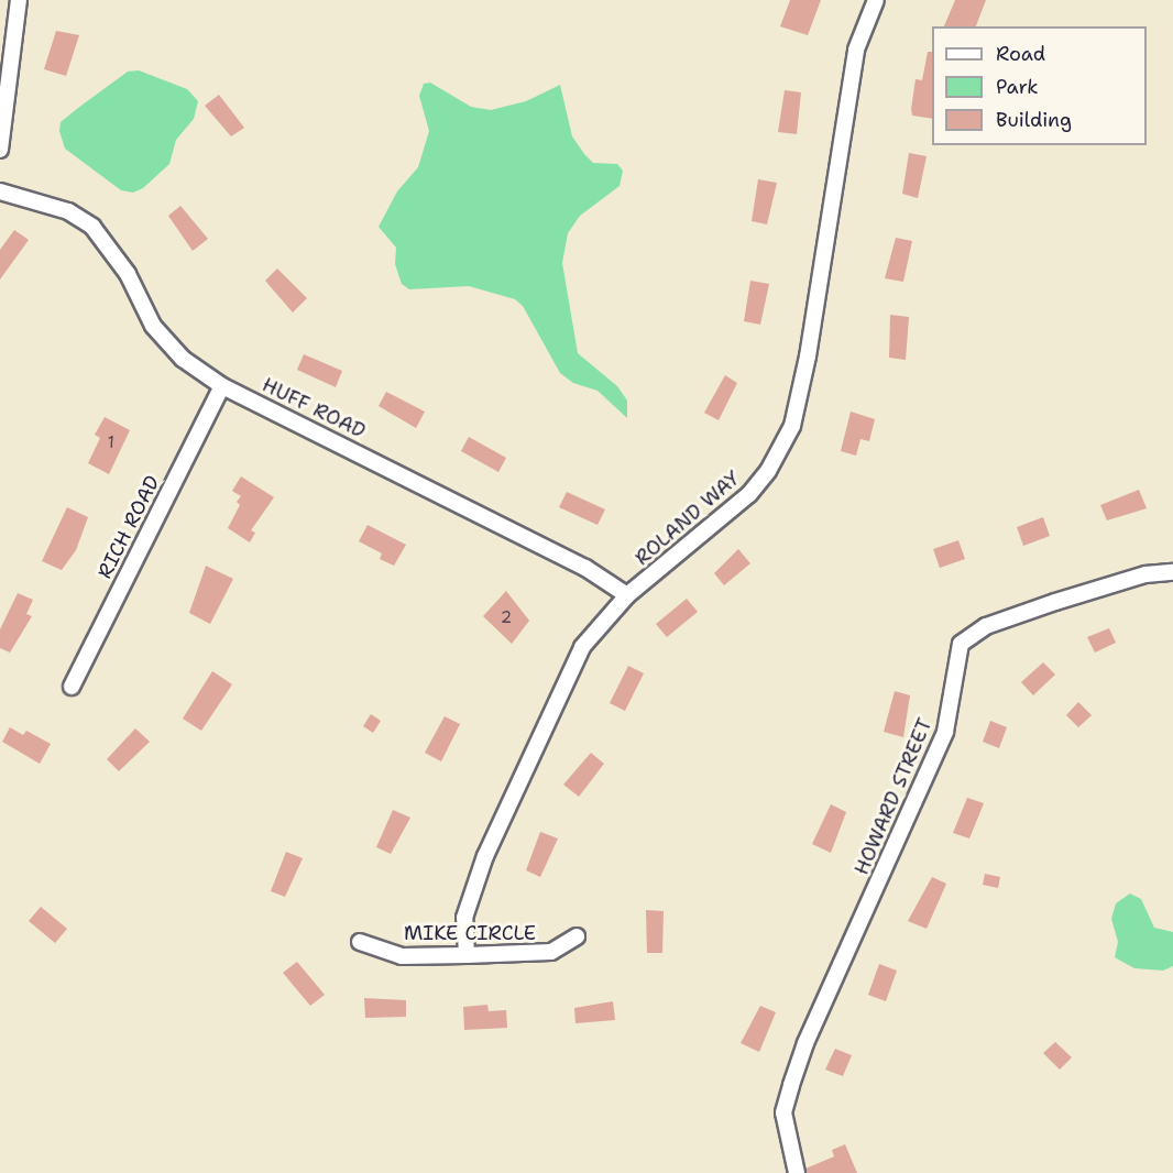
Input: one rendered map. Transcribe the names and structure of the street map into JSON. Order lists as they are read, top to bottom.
{
  "streets": {
    "street": [
      "HUFF ROAD",
      "ROLAND WAY",
      "RICH ROAD",
      "HOWARD STREET",
      "MIKE CIRCLE"
    ]
  },
  "crossings": [
    ["HUFF ROAD", "ROLAND WAY"],
    ["HUFF ROAD", "RICH ROAD"],
    ["ROLAND WAY", "MIKE CIRCLE"]
  ],
  "house_numbers": ["1", "2"],
  "legend": ["Road", "Park", "Building"]
}
